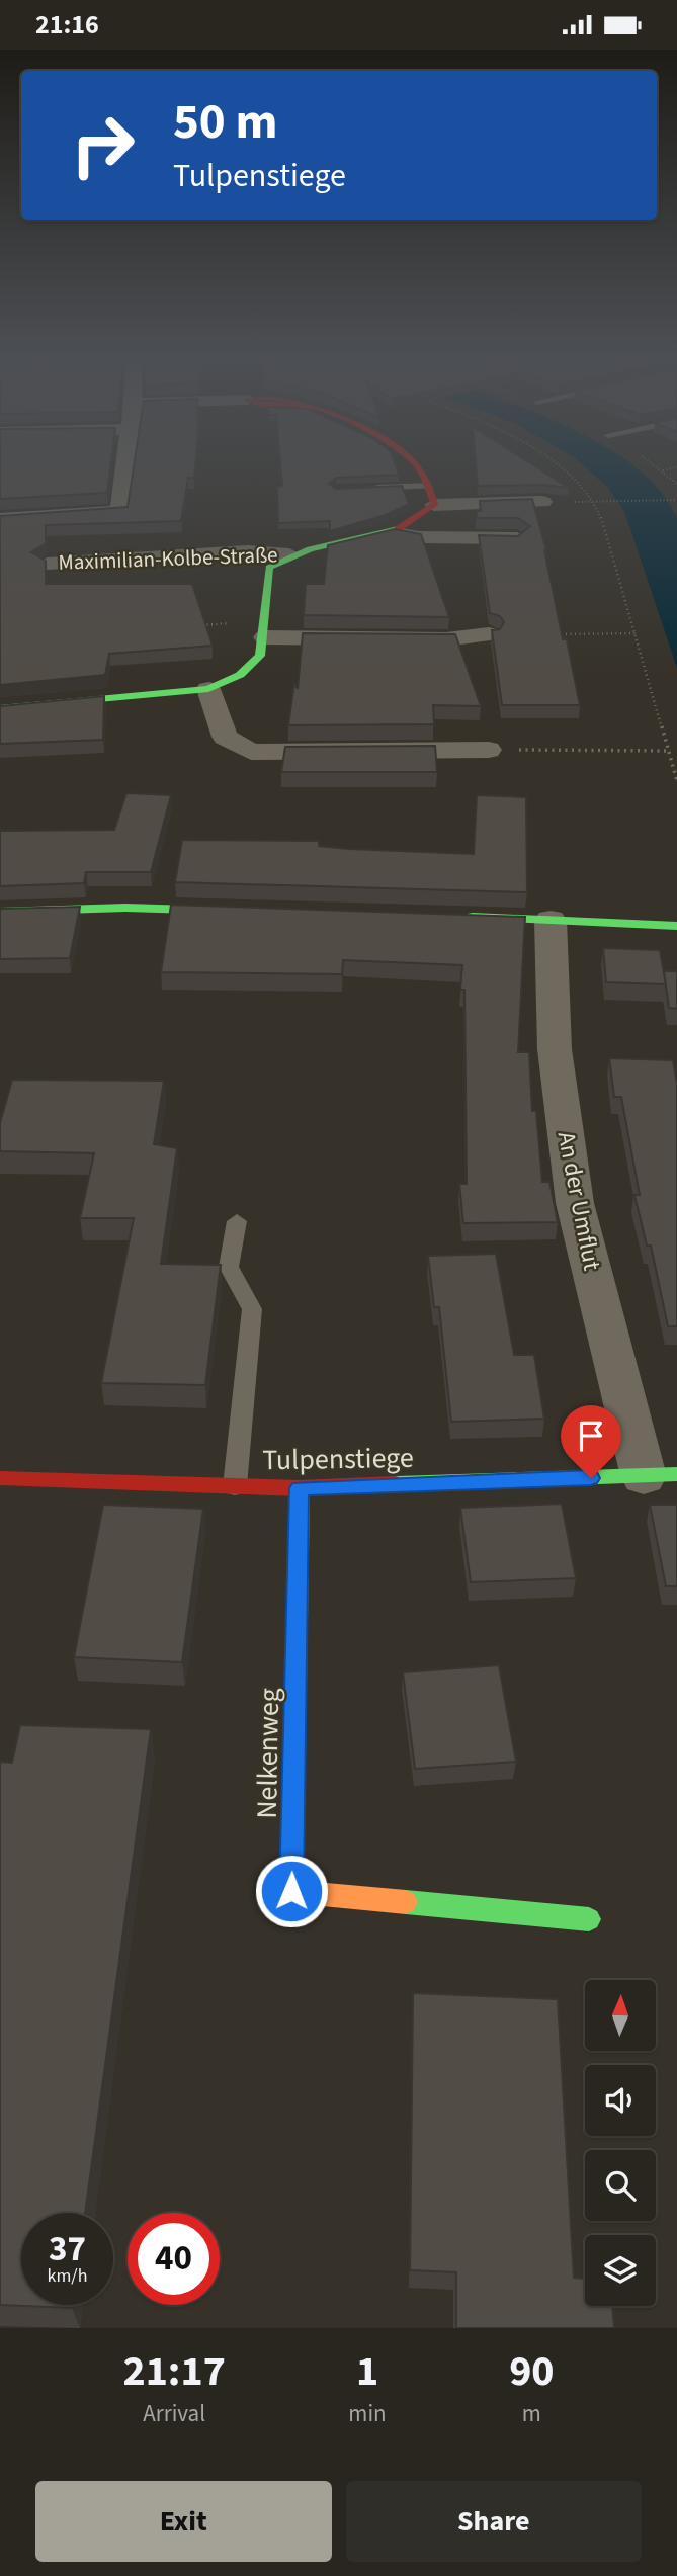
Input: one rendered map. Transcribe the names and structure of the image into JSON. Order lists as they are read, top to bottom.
{
  "streets": {
    "street": [
      "Maximilian-Kolbe-Straße",
      "An der Umflut",
      "Tulpenstiege",
      "Nelkenweg"
    ]
  },
  "crossings": [
    ["An der Umflut", "Tulpenstiege"],
    ["Tulpenstiege", "Nelkenweg"]
  ],
  "north": "top",
  "page": {
    "status": "21:16",
    "turn": ["50 m", "Tulpenstiege"],
    "speed": "37 km/h",
    "limit": "40",
    "eta": [
      "21:17",
      "Arrival",
      "1",
      "min",
      "90",
      "m"
    ],
    "buttons": ["Exit", "Share"]
  }
}
